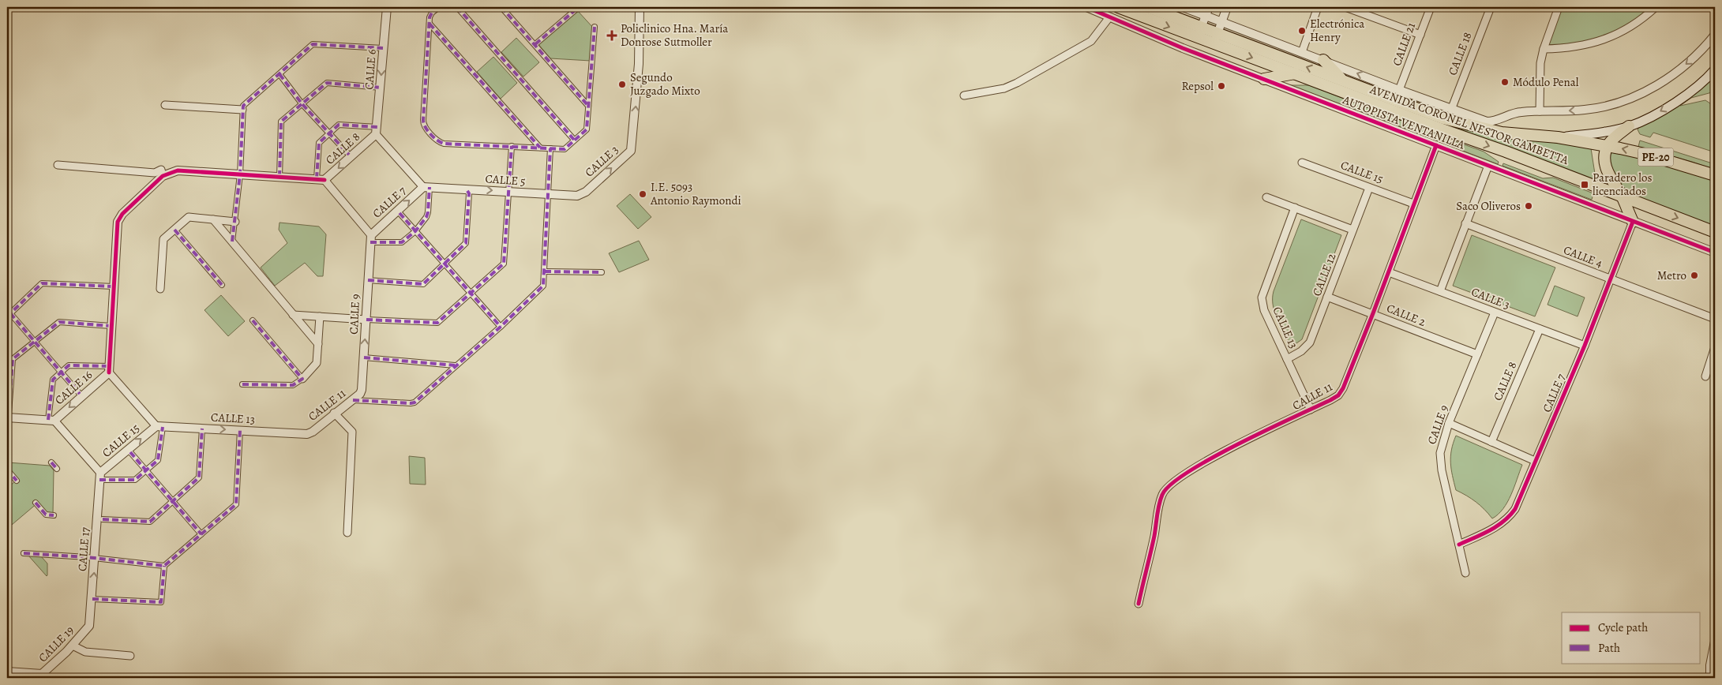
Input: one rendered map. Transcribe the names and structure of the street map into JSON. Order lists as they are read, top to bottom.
{
  "streets": {
    "highway": ["AVENIDA CORONEL NESTOR GAMBETTA", "PE-20"],
    "street": [
      "CALLE 21",
      "CALLE 18",
      "CALLE 6",
      "AUTOPISTA VENTANILLA",
      "CALLE 8",
      "CALLE 3",
      "CALLE 15",
      "CALLE 5",
      "CALLE 7",
      "CALLE 4",
      "CALLE 12",
      "CALLE 9",
      "CALLE 2",
      "CALLE 13",
      "CALLE 16",
      "CALLE 11",
      "CALLE 17",
      "CALLE 19"
    ]
  },
  "crossings": [
    ["CALLE 6", "CALLE 8"],
    ["AUTOPISTA VENTANILLA", "CALLE 7"],
    ["AUTOPISTA VENTANILLA", "CALLE 11"],
    ["AVENIDA CORONEL NESTOR GAMBETTA", "PE-20"],
    ["CALLE 8", "CALLE 3"],
    ["CALLE 3", "CALLE 5"],
    ["CALLE 3", "CALLE 7"],
    ["CALLE 3", "CALLE 9"],
    ["CALLE 3", "CALLE 11"],
    ["CALLE 15", "CALLE 12"],
    ["CALLE 15", "CALLE 13"],
    ["CALLE 15", "CALLE 11"],
    ["CALLE 15", "CALLE 17"],
    ["CALLE 5", "CALLE 7"],
    ["CALLE 7", "CALLE 4"],
    ["CALLE 7", "CALLE 9"],
    ["CALLE 12", "CALLE 2"],
    ["CALLE 12", "CALLE 13"],
    ["CALLE 9", "CALLE 2"],
    ["CALLE 9", "CALLE 11"],
    ["CALLE 2", "CALLE 11"],
    ["CALLE 13", "CALLE 11"],
    ["CALLE 17", "CALLE 19"]
  ],
  "one_way": ["CALLE 8", "CALLE 15", "CALLE 16"],
  "places": {
    "other": [
      "Electrónica Henry",
      "Módulo Penal",
      "Segundo Juzgado Mixto",
      "Repsol",
      "I.E. 5093 Antonio Raymondi",
      "Saco Oliveros",
      "Metro"
    ],
    "health": ["Policlinico Hna. María Donrose Sutmoller"],
    "transit": ["Paradero los licenciados"]
  },
  "legend": ["Cycle path", "Path"]
}
